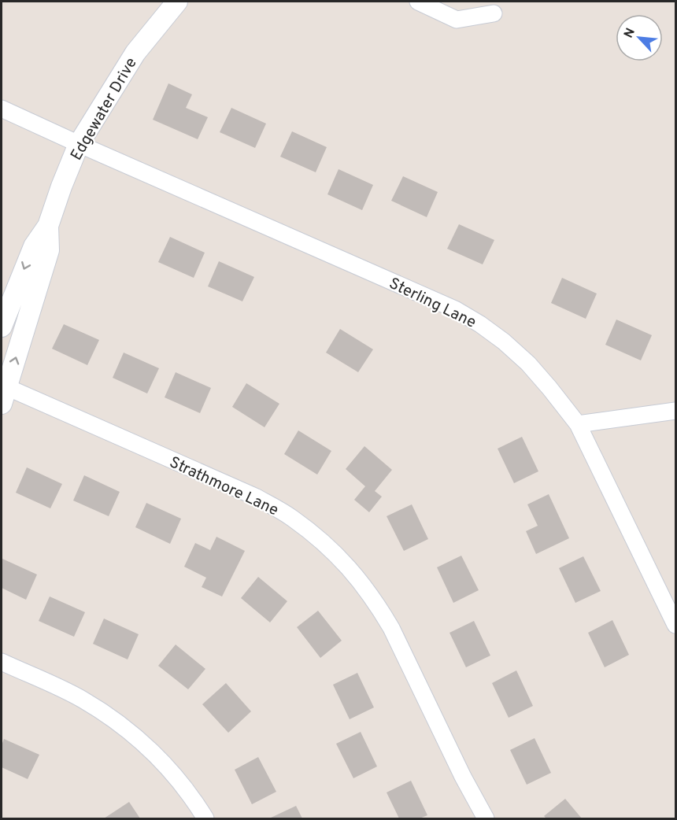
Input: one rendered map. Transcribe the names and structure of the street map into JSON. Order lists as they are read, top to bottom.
{
  "streets": {
    "street": ["Edgewater Drive", "Sterling Lane", "Strathmore Lane"]
  },
  "crossings": [
    ["Edgewater Drive", "Sterling Lane"],
    ["Edgewater Drive", "Strathmore Lane"]
  ],
  "north": "top left"
}
